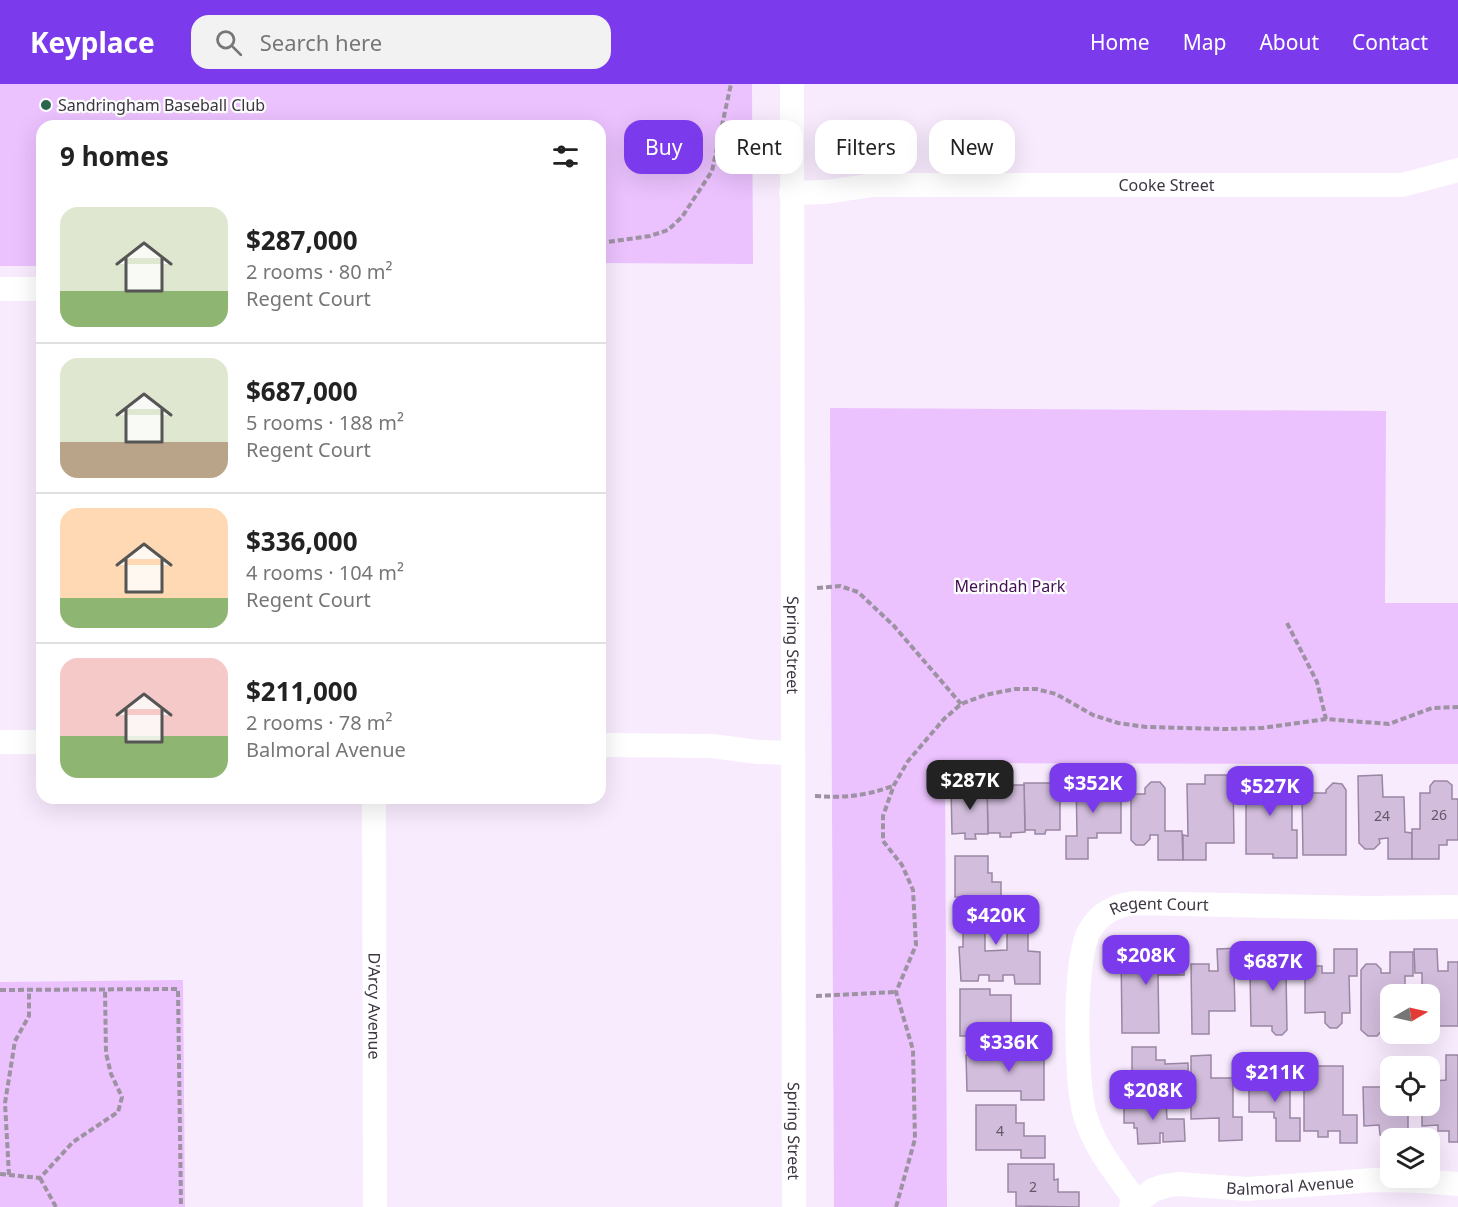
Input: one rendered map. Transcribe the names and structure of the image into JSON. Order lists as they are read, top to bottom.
{
  "streets": {
    "street": [
      "Cooke Street",
      "Spring Street",
      "Regent Court",
      "D'Arcy Avenue",
      "Balmoral Avenue"
    ]
  },
  "crossings": [
    ["Cooke Street", "Spring Street"],
    ["Regent Court", "Balmoral Avenue"]
  ],
  "parks": ["Merindah Park"],
  "places": ["Sandringham Baseball Club"],
  "house_numbers": [
    "26",
    "24",
    "4",
    "2"
  ],
  "north": "right",
  "page": {
    "header": "Keyplace",
    "search": "Search here",
    "nav": [
      "Home",
      "Map",
      "About",
      "Contact"
    ],
    "chip": [
      "Buy",
      "Rent",
      "Filters",
      "New"
    ],
    "heading": "9 homes",
    "list": [
      {
        "name": "$287,000",
        "note": "2 rooms · 80 m² · Regent Court"
      },
      {
        "name": "$687,000",
        "note": "5 rooms · 188 m² · Regent Court"
      },
      {
        "name": "$336,000",
        "note": "4 rooms · 104 m² · Regent Court"
      },
      {
        "name": "$211,000",
        "note": "2 rooms · 78 m² · Balmoral Avenue"
      }
    ],
    "price": [
      "$287K",
      "$352K",
      "$527K",
      "$420K",
      "$208K",
      "$687K",
      "$336K",
      "$211K",
      "$208K"
    ]
  }
}
